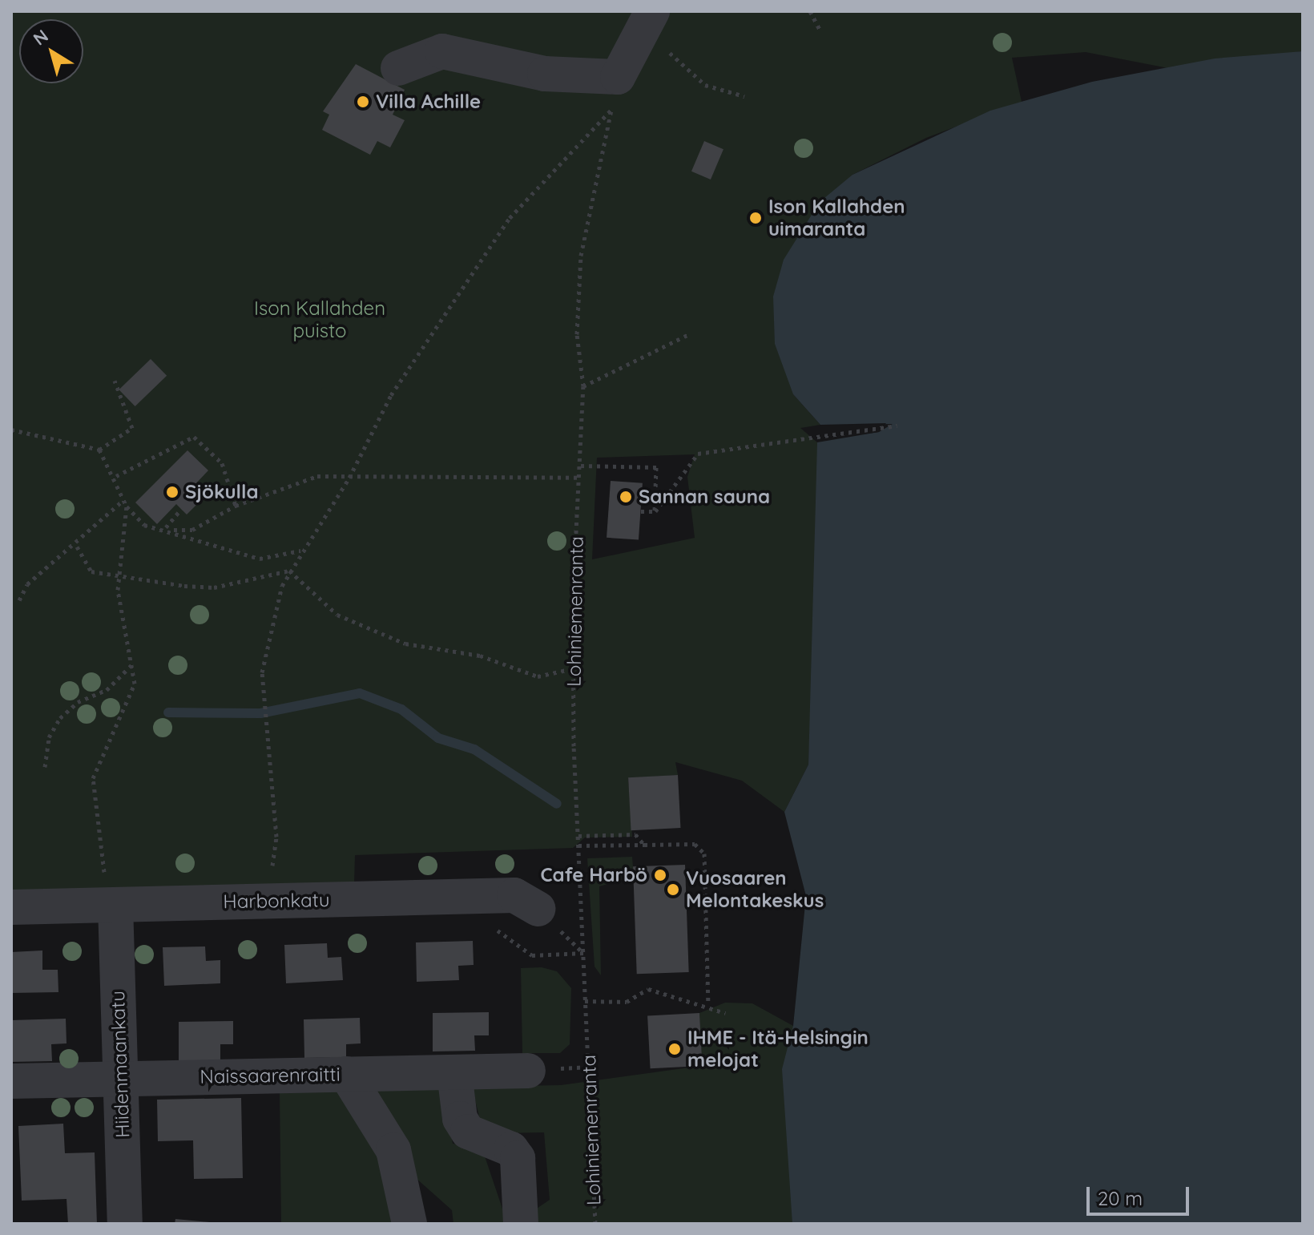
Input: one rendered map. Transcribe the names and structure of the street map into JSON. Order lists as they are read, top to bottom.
{
  "streets": {
    "street": ["Harbonkatu", "Hiidenmaankatu", "Naissaarenraitti"],
    "path": ["Lohiniemenranta"]
  },
  "crossings": [
    ["Harbonkatu", "Hiidenmaankatu"],
    ["Hiidenmaankatu", "Naissaarenraitti"]
  ],
  "parks": ["Ison Kallahden puisto"],
  "places": [
    "Villa Achille",
    "Ison Kallahden uimaranta",
    "Sjökulla",
    "Sannan sauna",
    "Cafe Harbö",
    "Vuosaaren Melontakeskus",
    "IHME - Itä-Helsingin melojat"
  ],
  "scale_bar": "20 m",
  "north": "top left"
}
